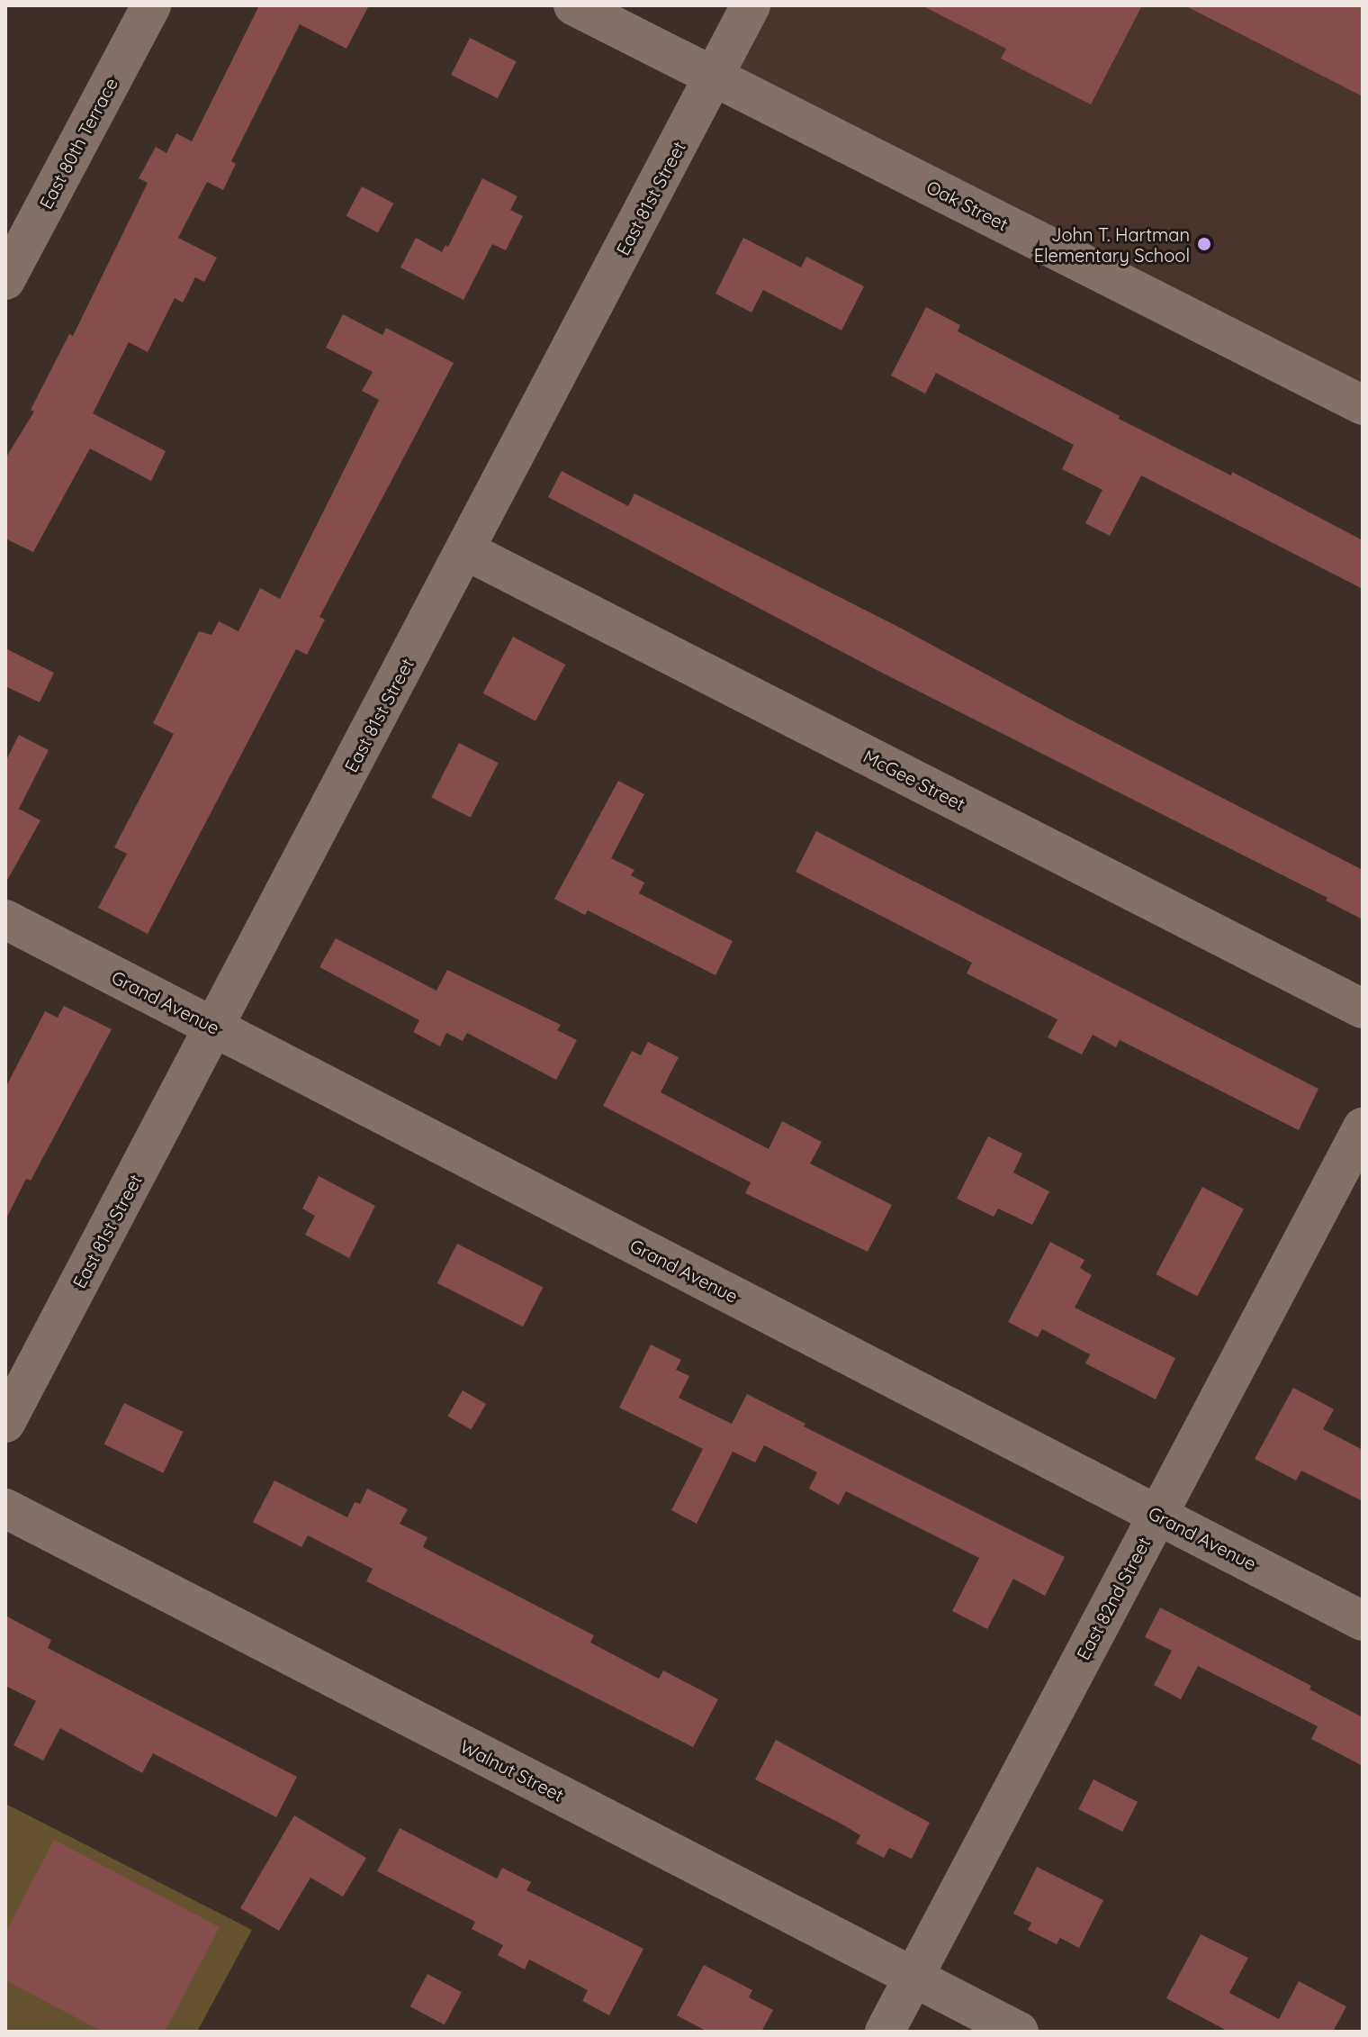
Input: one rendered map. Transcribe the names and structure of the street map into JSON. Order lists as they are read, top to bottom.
{
  "streets": {
    "street": [
      "East 80th Terrace",
      "East 81st Street",
      "Oak Street",
      "McGee Street",
      "Grand Avenue",
      "East 82nd Street",
      "Walnut Street"
    ]
  },
  "crossings": [
    ["East 81st Street", "Oak Street"],
    ["East 81st Street", "McGee Street"],
    ["East 81st Street", "Grand Avenue"],
    ["Grand Avenue", "East 82nd Street"],
    ["East 82nd Street", "Walnut Street"]
  ],
  "places": ["John T. Hartman Elementary School"]
}
